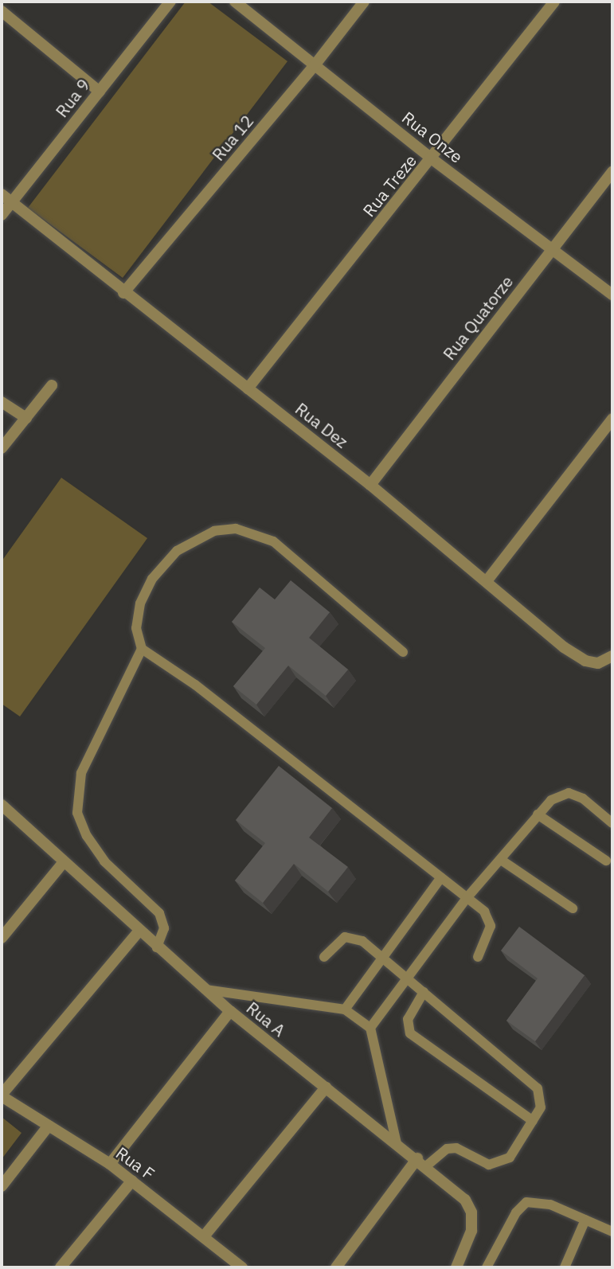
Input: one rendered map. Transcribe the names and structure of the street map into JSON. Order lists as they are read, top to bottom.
{
  "streets": {
    "street": [
      "Rua 9",
      "Rua Onze",
      "Rua 12",
      "Rua Treze",
      "Rua Quatorze",
      "Rua Dez",
      "Rua A",
      "Rua F"
    ]
  },
  "crossings": [
    ["Rua 9", "Rua Dez"],
    ["Rua Onze", "Rua 12"],
    ["Rua Onze", "Rua Treze"],
    ["Rua Onze", "Rua Quatorze"],
    ["Rua 12", "Rua Dez"],
    ["Rua Treze", "Rua Dez"],
    ["Rua Quatorze", "Rua Dez"]
  ]
}
